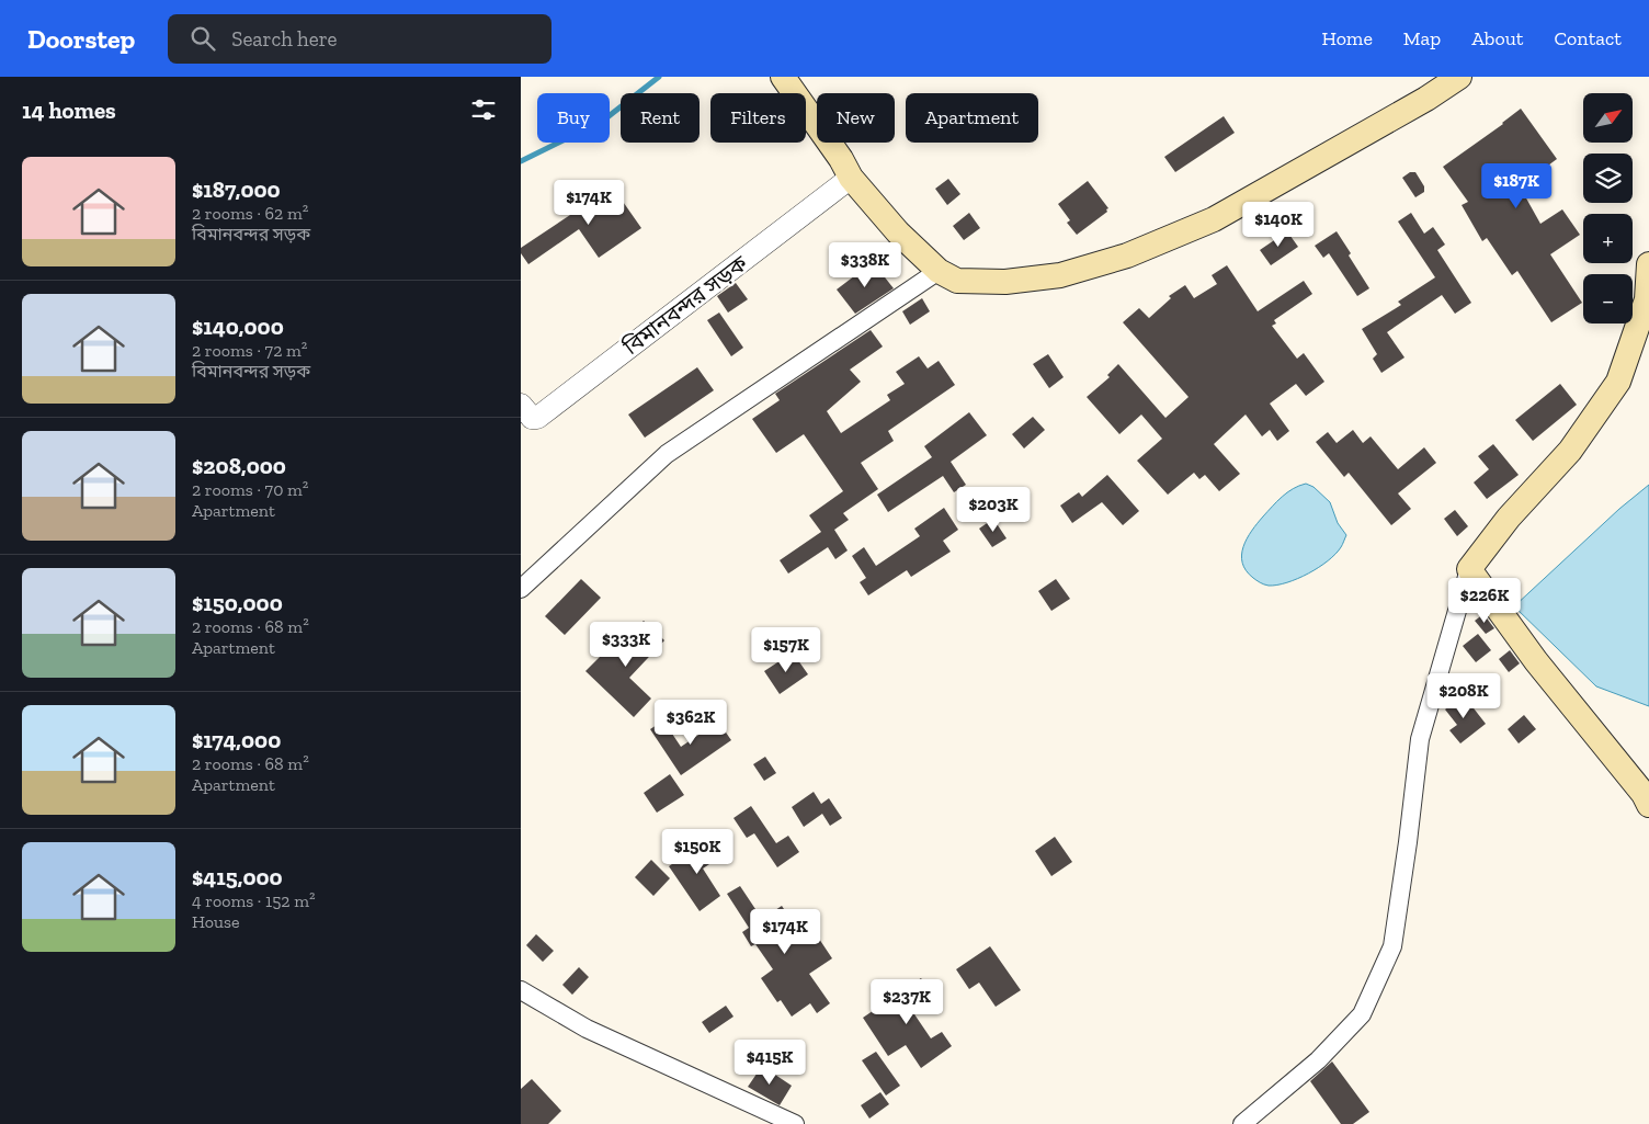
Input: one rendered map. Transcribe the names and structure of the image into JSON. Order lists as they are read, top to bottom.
{
  "streets": {
    "street": ["বিমানবন্দর সড়ক"]
  },
  "north": "top right",
  "page": {
    "header": "Doorstep",
    "search": "Search here",
    "nav": [
      "Home",
      "Map",
      "About",
      "Contact"
    ],
    "heading": "14 homes",
    "map_buttons": ["+", "−"],
    "chip": [
      "Buy",
      "Rent",
      "Filters",
      "New",
      "Apartment"
    ],
    "list": [
      {
        "name": "$187,000",
        "note": "2 rooms · 62 m² · বিমানবন্দর সড়ক"
      },
      {
        "name": "$140,000",
        "note": "2 rooms · 72 m² · বিমানবন্দর সড়ক"
      },
      {
        "name": "$208,000",
        "note": "2 rooms · 70 m² · Apartment"
      },
      {
        "name": "$150,000",
        "note": "2 rooms · 68 m² · Apartment"
      },
      {
        "name": "$174,000",
        "note": "2 rooms · 68 m² · Apartment"
      },
      {
        "name": "$415,000",
        "note": "4 rooms · 152 m² · House"
      }
    ],
    "price": [
      "$187K",
      "$174K",
      "$140K",
      "$338K",
      "$203K",
      "$226K",
      "$333K",
      "$157K",
      "$208K",
      "$362K",
      "$150K",
      "$174K",
      "$237K",
      "$415K"
    ]
  }
}
